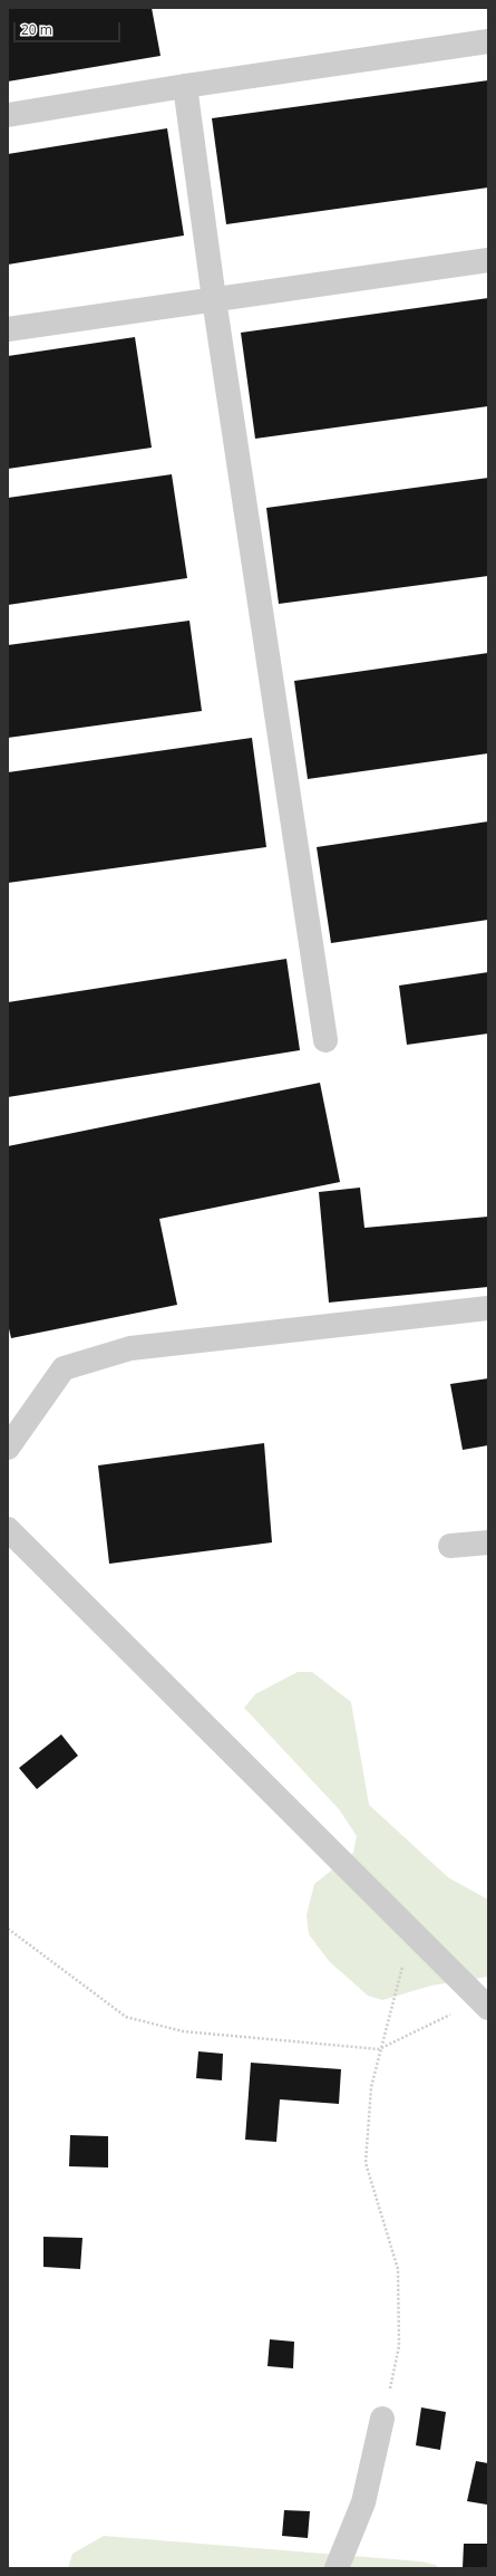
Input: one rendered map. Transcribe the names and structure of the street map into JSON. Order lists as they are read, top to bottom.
{
  "scale_bar": "20 m"
}
